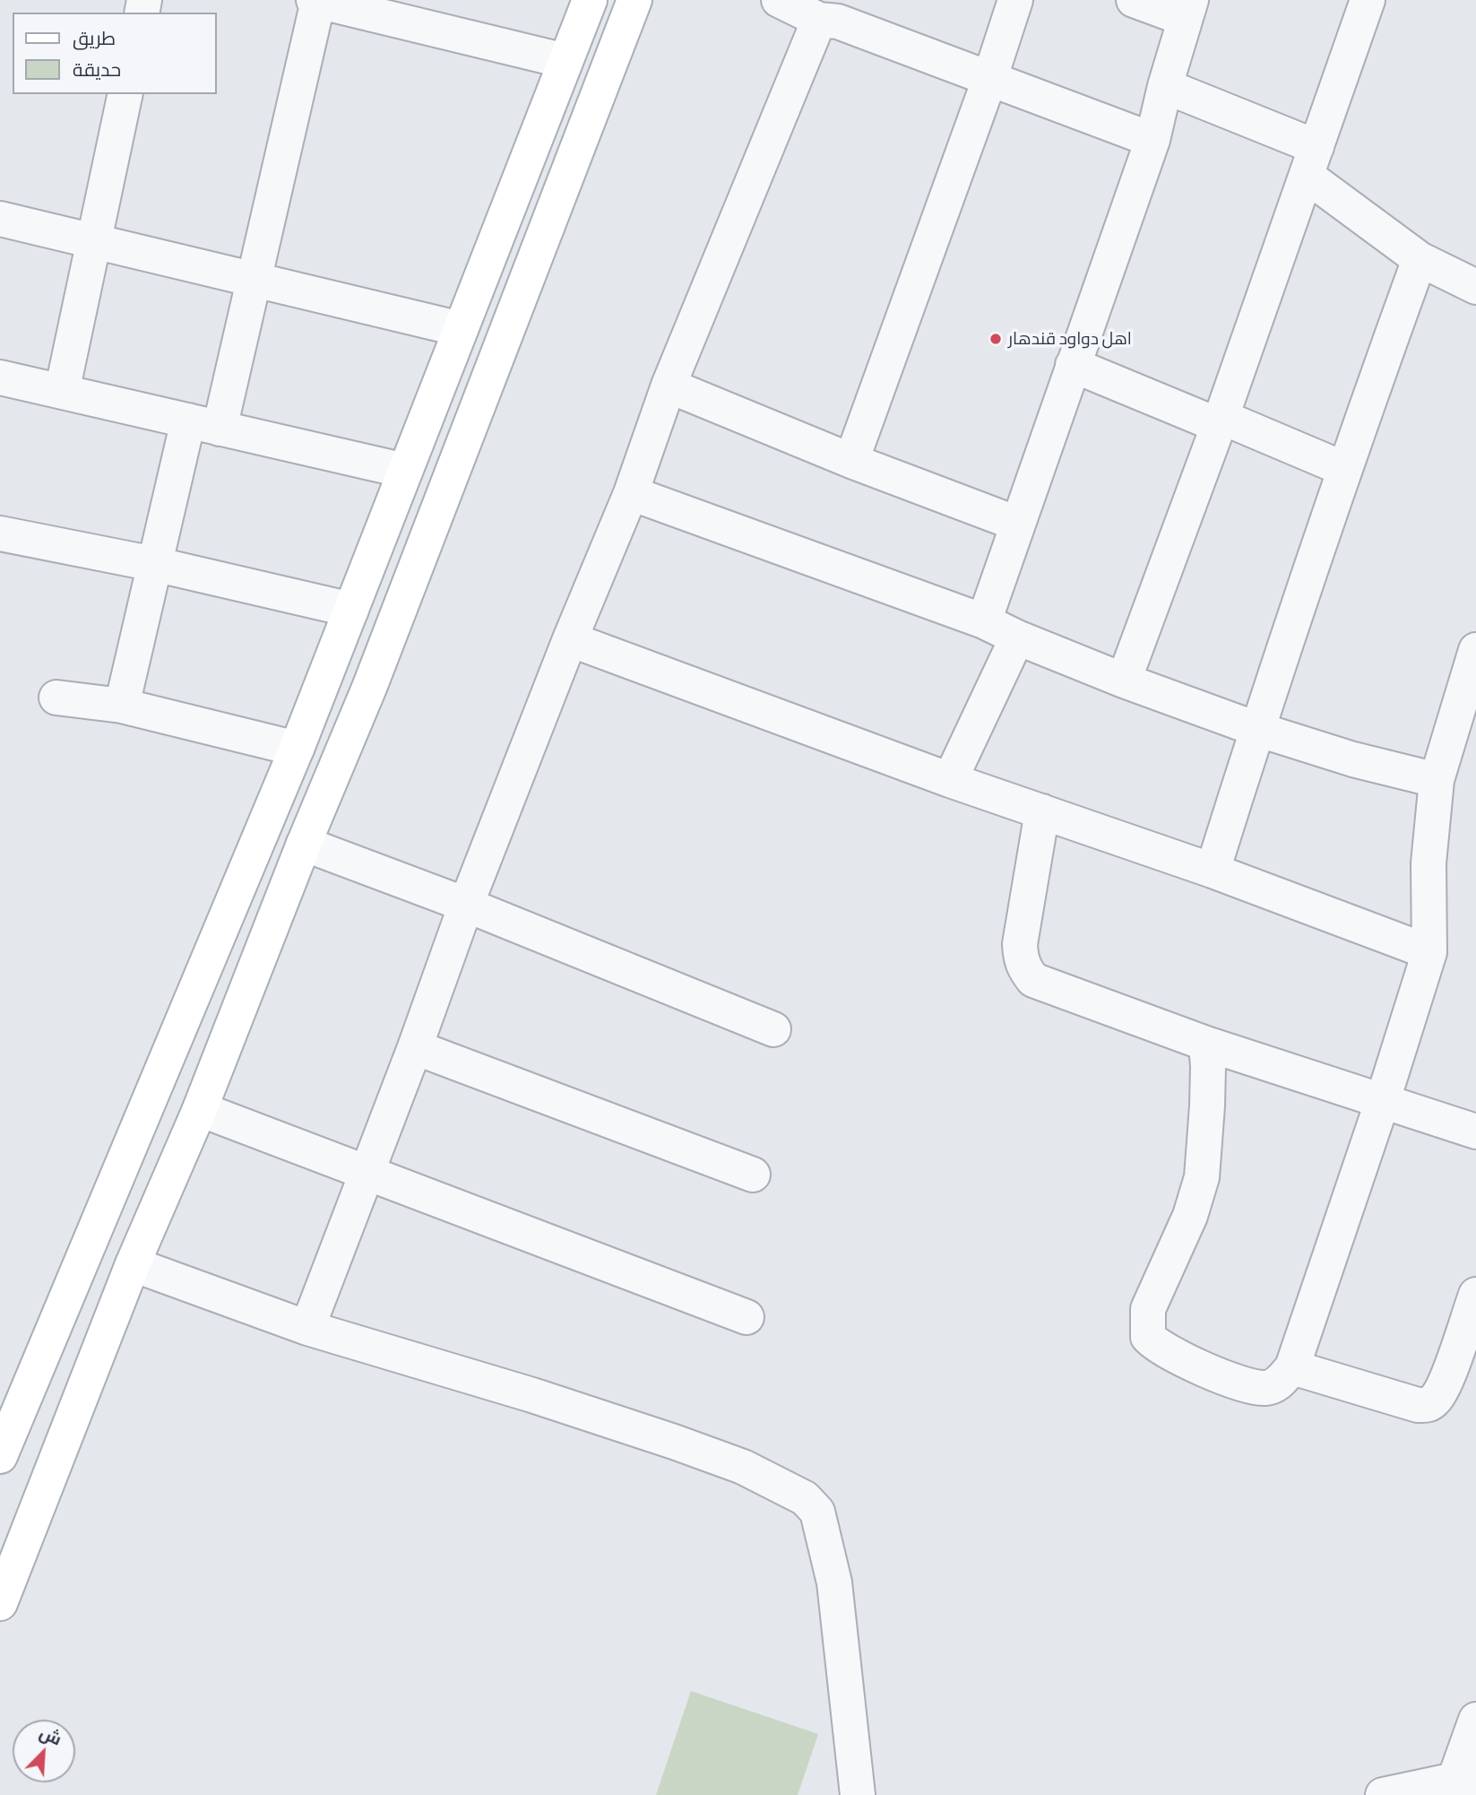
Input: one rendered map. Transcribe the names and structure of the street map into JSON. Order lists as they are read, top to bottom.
{
  "places": ["اهل دواود قندهار"],
  "legend": ["طريق", "حديقة"],
  "north": "top right"
}
